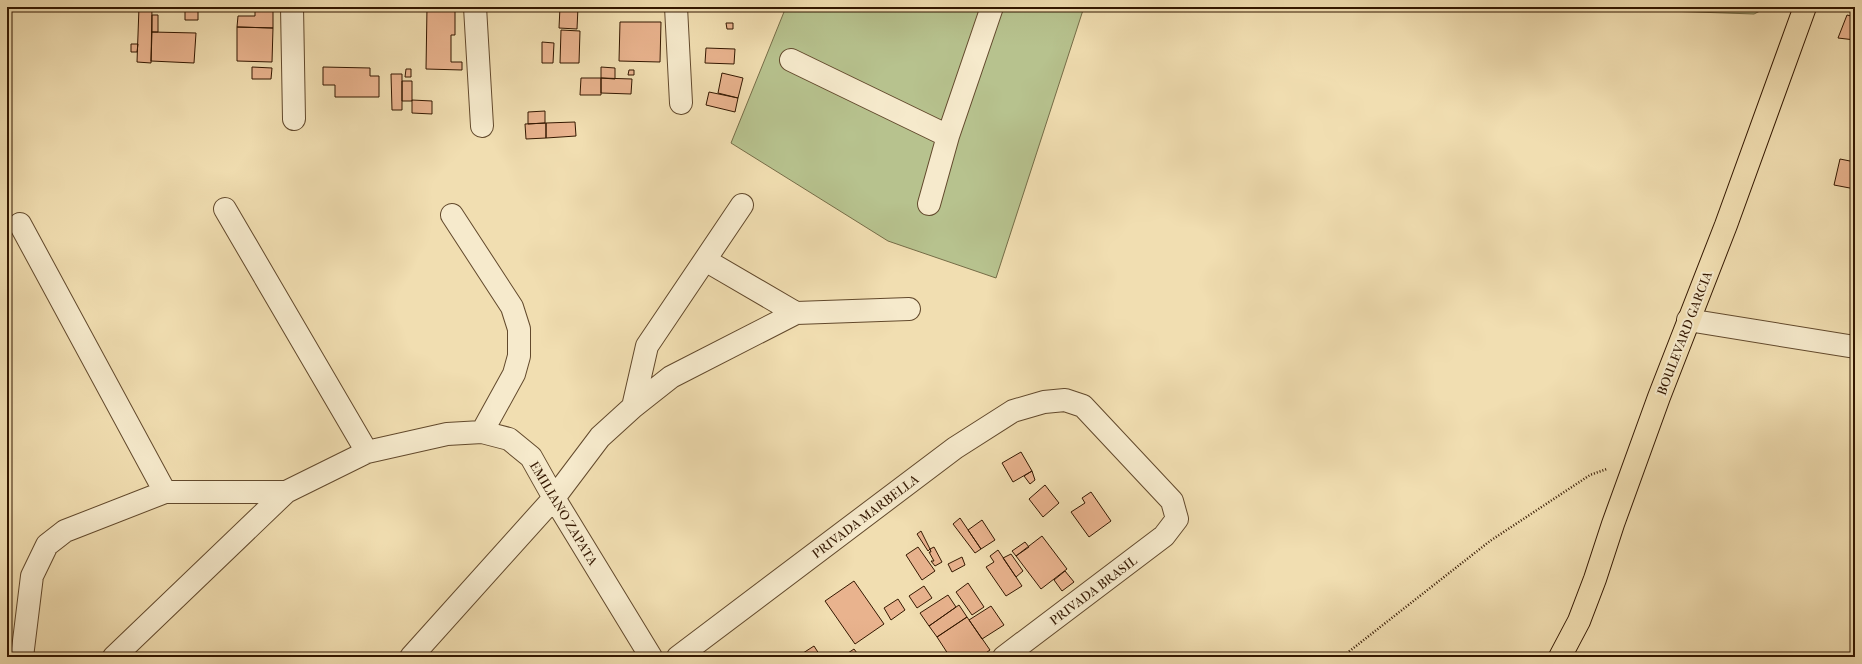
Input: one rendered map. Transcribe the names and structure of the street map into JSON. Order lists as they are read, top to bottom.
{
  "streets": {
    "main road": ["BOULEVARD GARCIA"],
    "street": ["EMILIANO ZAPATA", "PRIVADA MARBELLA", "PRIVADA BRASIL"]
  },
  "crossings": [
    ["PRIVADA MARBELLA", "PRIVADA BRASIL"]
  ]
}
